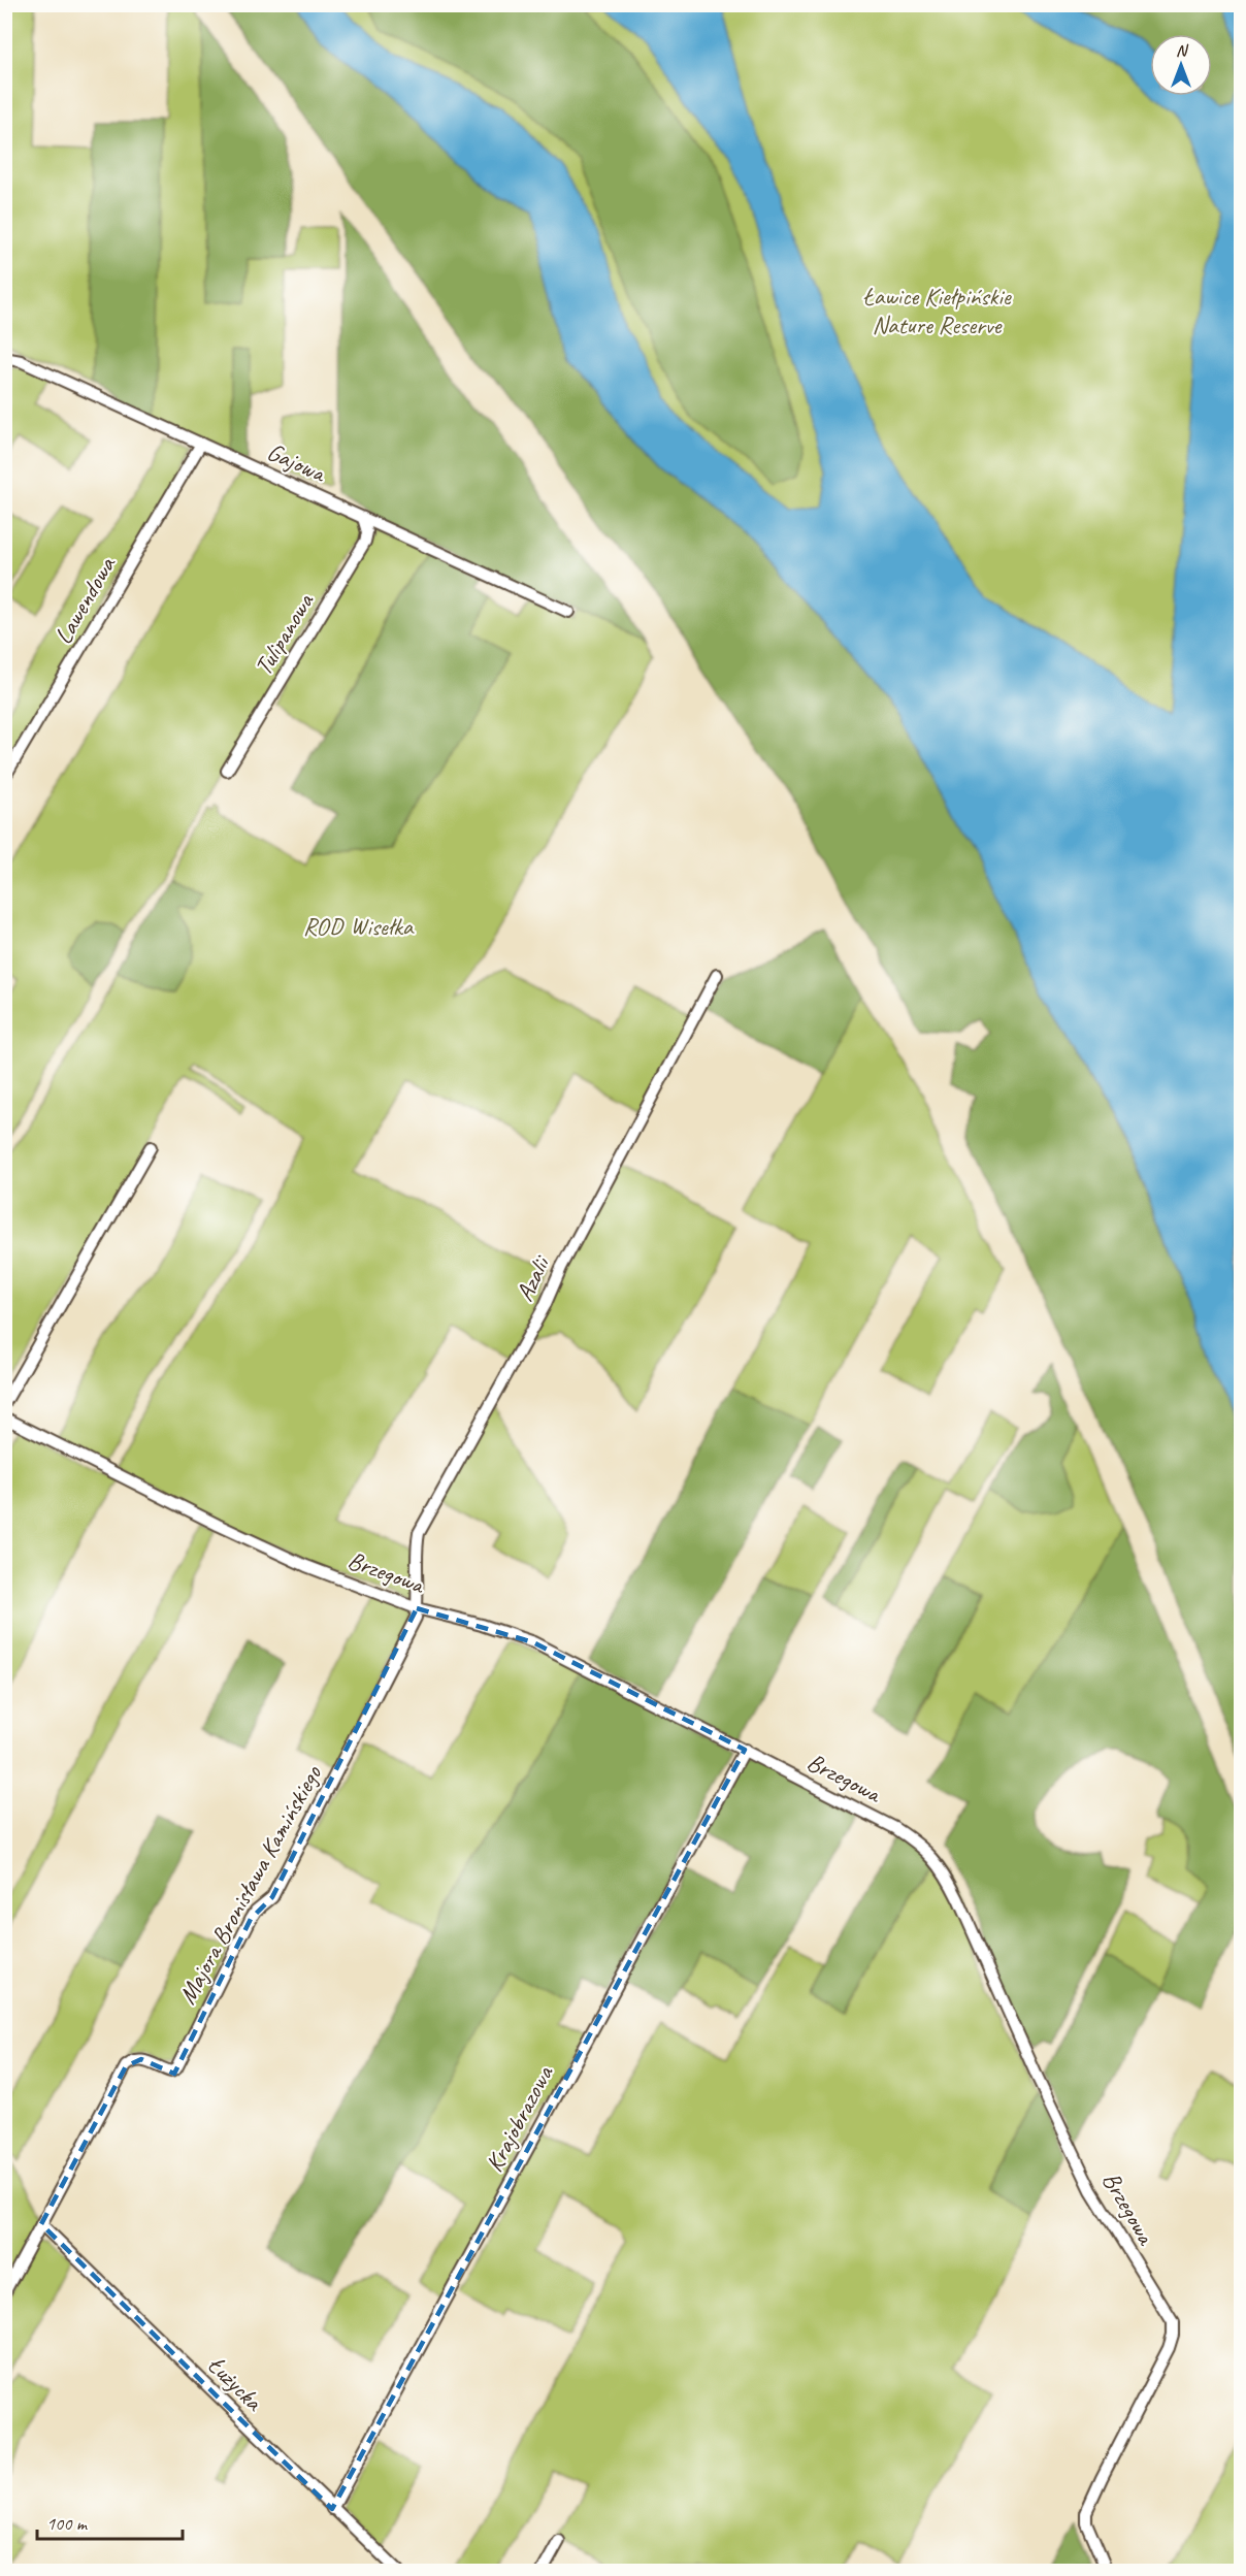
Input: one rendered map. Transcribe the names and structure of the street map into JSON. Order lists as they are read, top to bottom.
{
  "streets": {
    "street": [
      "Gajowa",
      "Lawendowa",
      "Tulipanowa",
      "Azalii",
      "Brzegowa",
      "Majora Bronisława Kamińskiego",
      "Krajobrazowa",
      "Łużycka"
    ]
  },
  "crossings": [
    ["Gajowa", "Lawendowa"],
    ["Gajowa", "Tulipanowa"],
    ["Azalii", "Brzegowa"],
    ["Azalii", "Majora Bronisława Kamińskiego"],
    ["Brzegowa", "Majora Bronisława Kamińskiego"],
    ["Brzegowa", "Krajobrazowa"],
    ["Majora Bronisława Kamińskiego", "Łużycka"],
    ["Krajobrazowa", "Łużycka"]
  ],
  "parks": ["Ławice Kiełpińskie Nature Reserve", "ROD Wisełka"],
  "scale_bar": "100 m",
  "north": "top"
}
